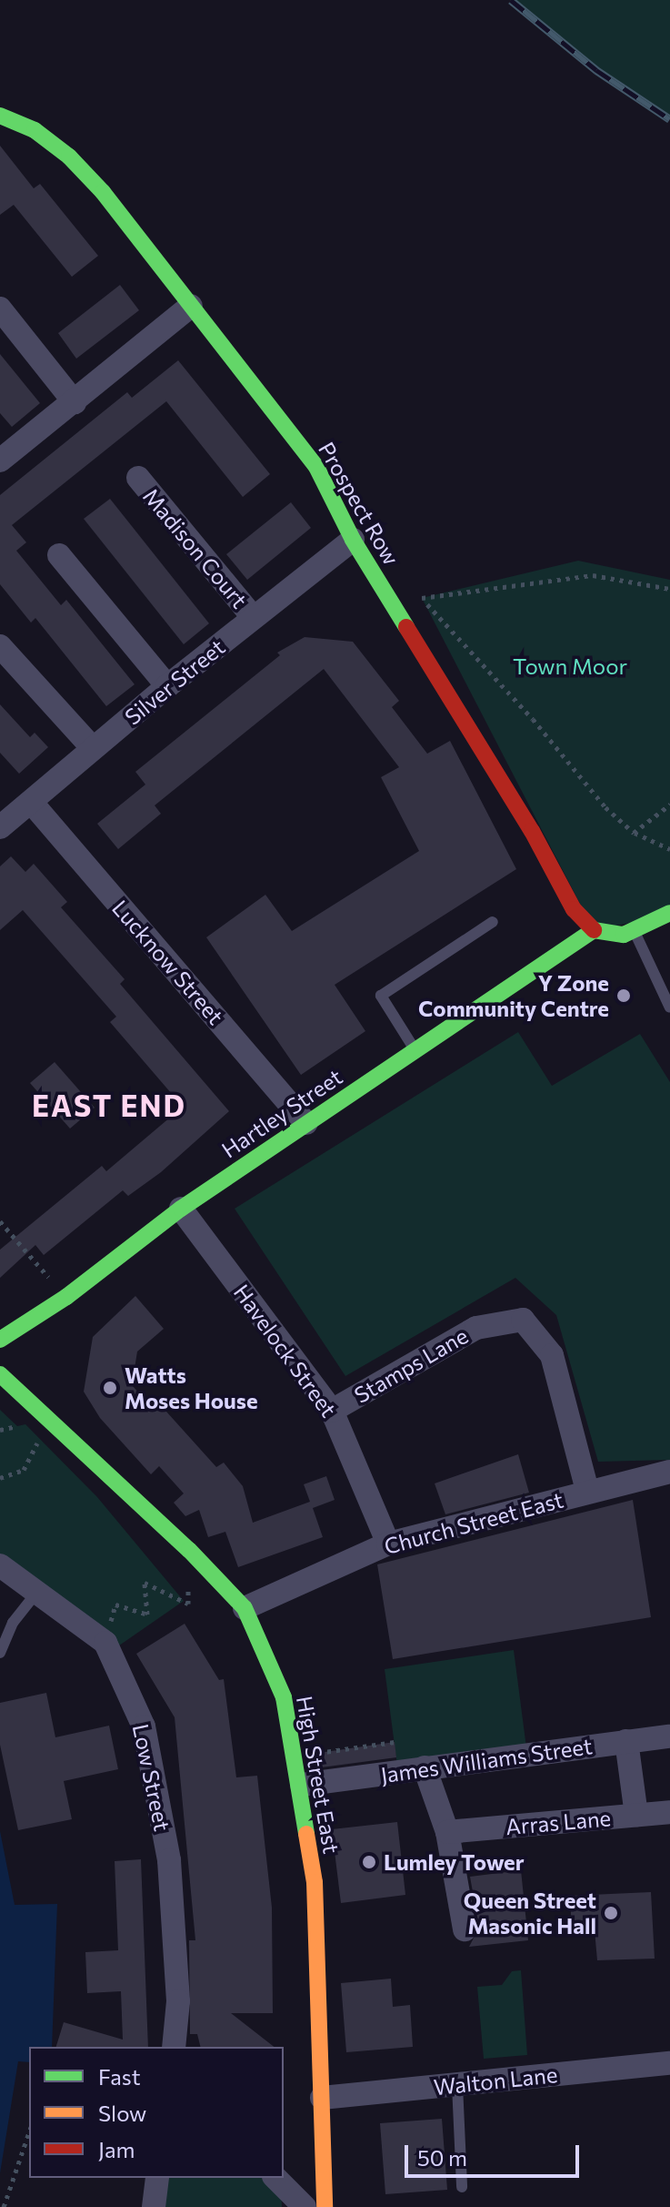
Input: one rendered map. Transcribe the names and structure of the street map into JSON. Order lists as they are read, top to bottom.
{
  "streets": {
    "street": [
      "Prospect Row",
      "Madison Court",
      "Silver Street",
      "Lucknow Street",
      "Hartley Street",
      "Havelock Street",
      "Stamps Lane",
      "Church Street East",
      "James Williams Street",
      "High Street East",
      "Low Street",
      "Arras Lane",
      "Walton Lane"
    ]
  },
  "crossings": [
    ["Prospect Row", "Silver Street"],
    ["Prospect Row", "Hartley Street"],
    ["Madison Court", "Silver Street"],
    ["Silver Street", "Lucknow Street"],
    ["Lucknow Street", "Hartley Street"],
    ["Hartley Street", "Havelock Street"],
    ["Havelock Street", "Stamps Lane"],
    ["Havelock Street", "Church Street East"],
    ["Stamps Lane", "Church Street East"],
    ["Church Street East", "High Street East"],
    ["James Williams Street", "High Street East"],
    ["High Street East", "Walton Lane"]
  ],
  "districts": ["EAST END"],
  "parks": ["Town Moor"],
  "places": [
    "Y Zone Community Centre",
    "Watts Moses House",
    "Lumley Tower",
    "Queen Street Masonic Hall"
  ],
  "legend": ["Fast", "Slow", "Jam"],
  "scale_bar": "50 m"
}
